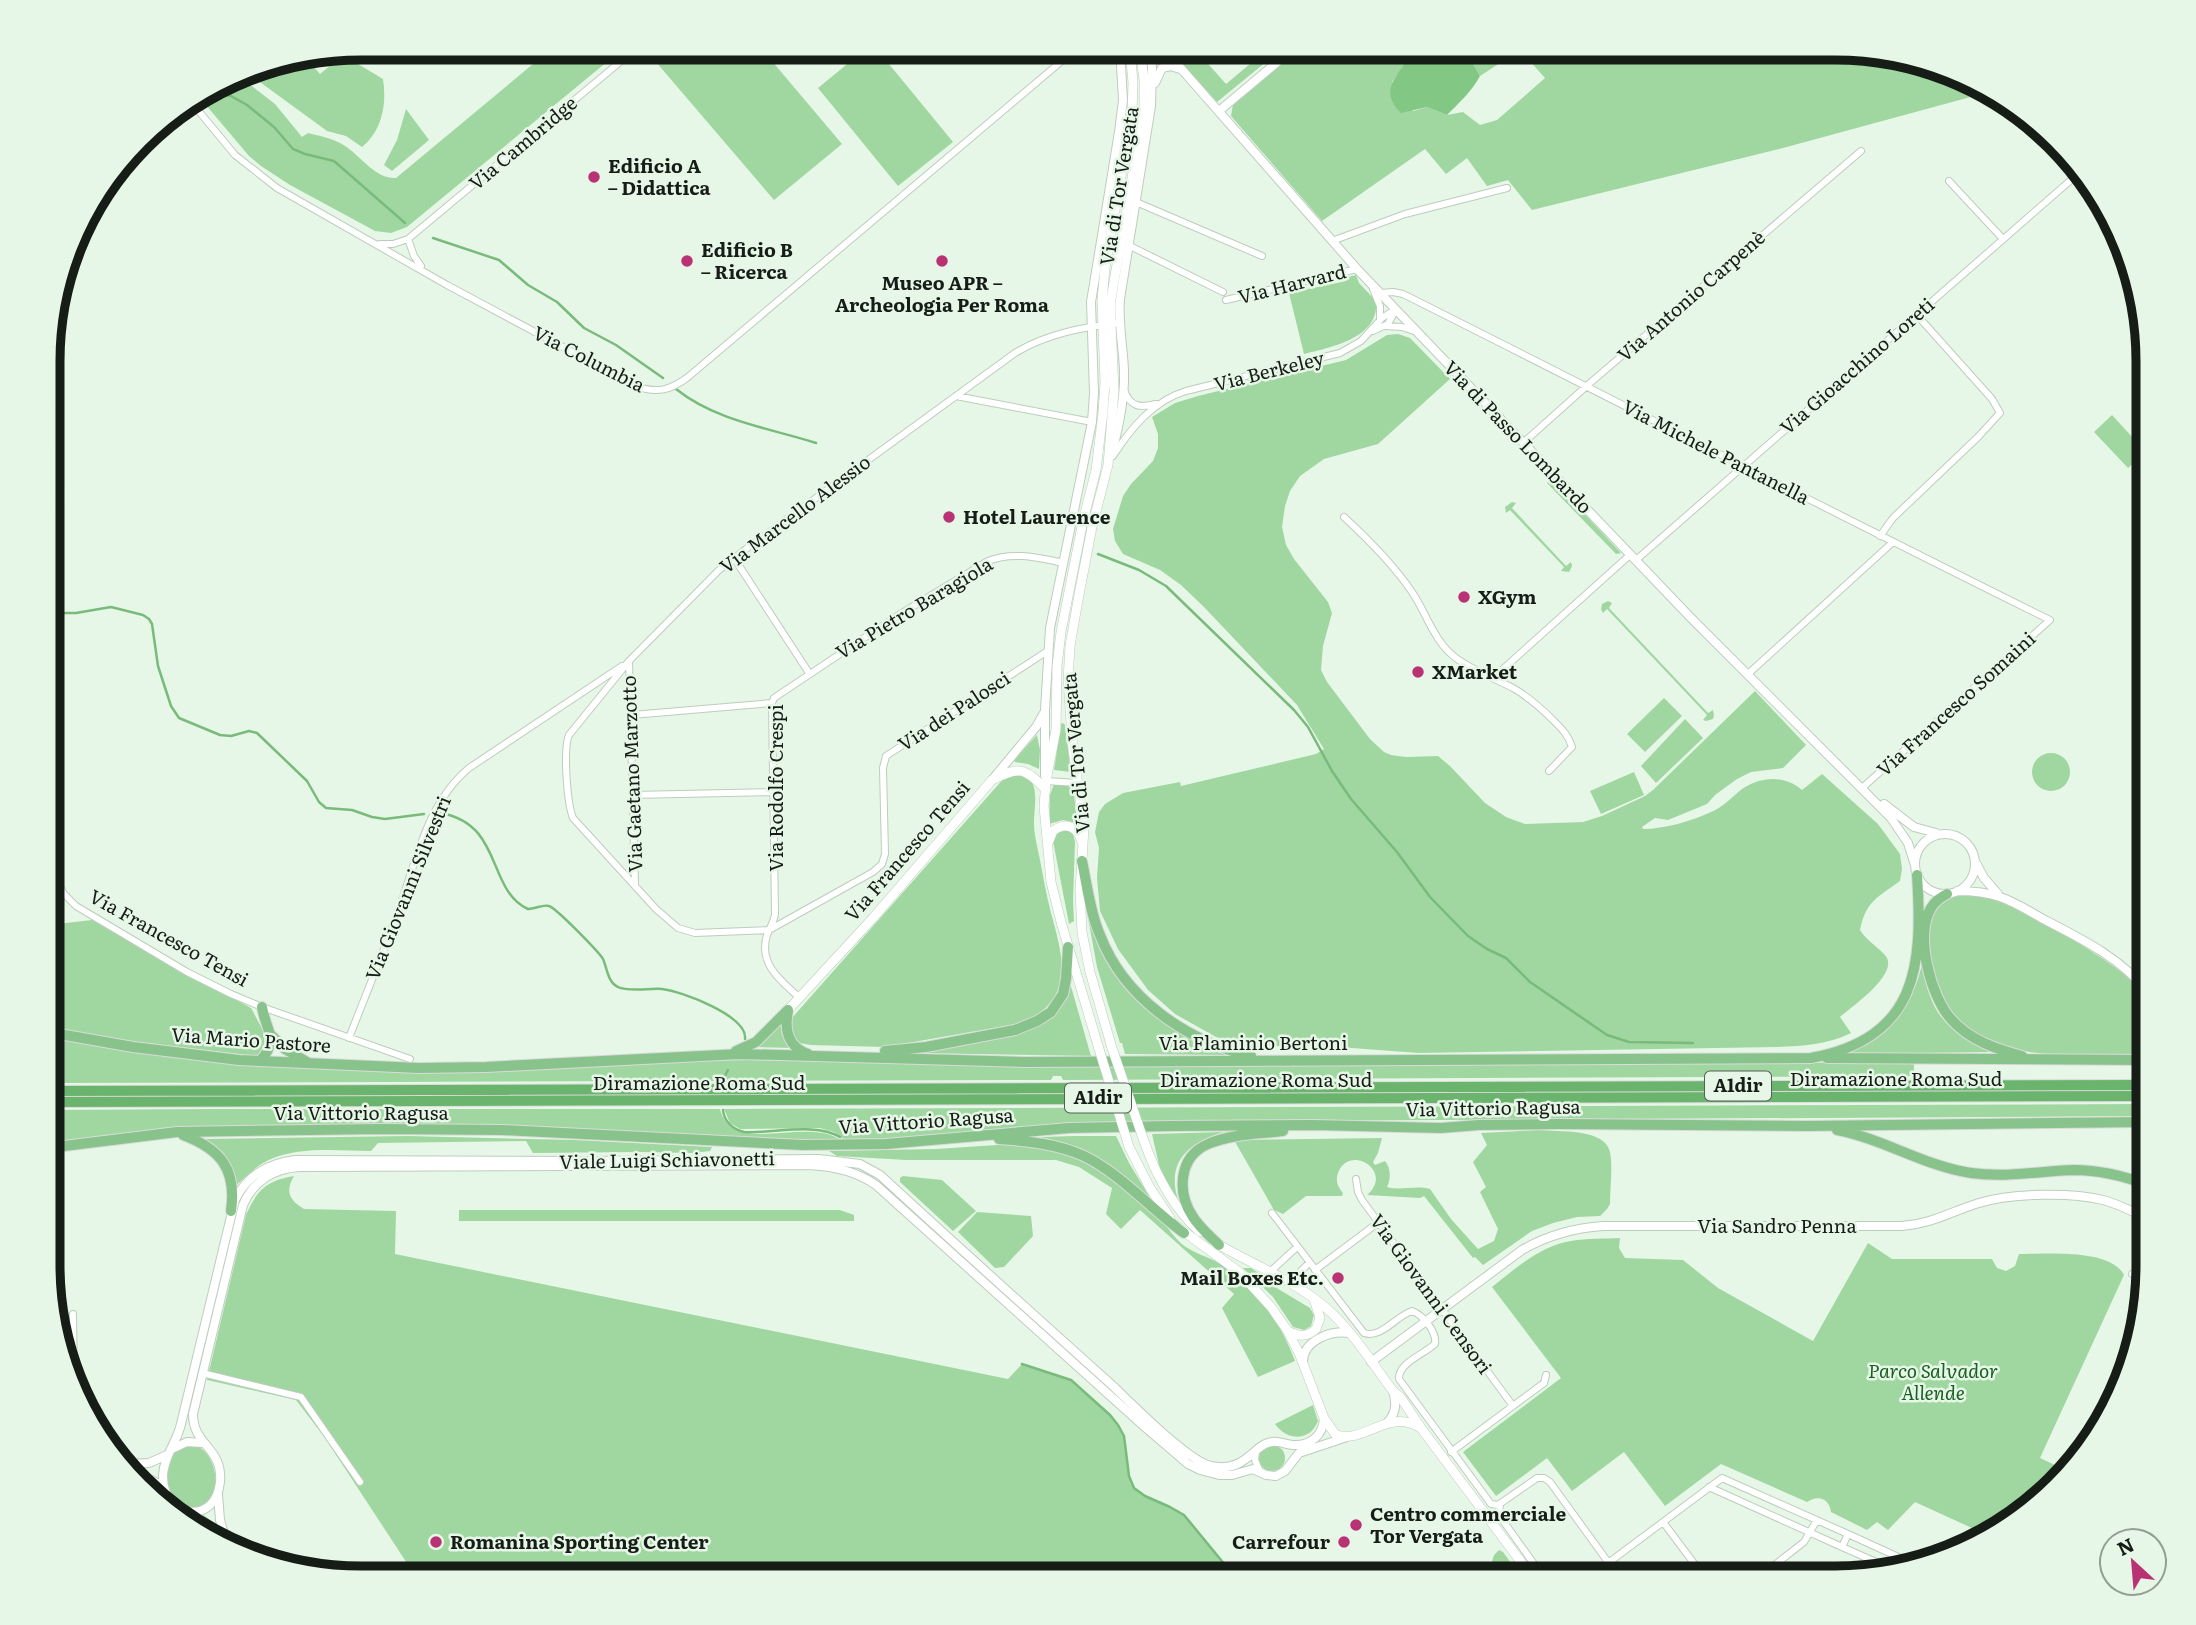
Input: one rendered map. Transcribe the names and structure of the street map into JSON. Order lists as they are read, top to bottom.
{
  "streets": {
    "highway": [
      "Via Mario Pastore",
      "Via Flaminio Bertoni",
      "Diramazione Roma Sud",
      "A1dir",
      "Via Vittorio Ragusa"
    ],
    "main road": ["Via di Tor Vergata", "Via Francesco Tensi"],
    "street": [
      "Via Cambridge",
      "Via Harvard",
      "Via Antonio Carpenè",
      "Via Columbia",
      "Via Gioacchino Loreti",
      "Via Berkeley",
      "Via di Passo Lombardo",
      "Via Michele Pantanella",
      "Via Marcello Alessio",
      "Via Pietro Baragiola",
      "Via Francesco Somaini",
      "Via dei Palosci",
      "Via Gaetano Marzotto",
      "Via Rodolfo Crespi",
      "Via Giovanni Silvestri",
      "Viale Luigi Schiavonetti",
      "Via Sandro Penna",
      "Via Giovanni Censori"
    ]
  },
  "crossings": [
    ["Via di Tor Vergata", "Via Berkeley"],
    ["Via di Tor Vergata", "Via Marcello Alessio"],
    ["Via di Tor Vergata", "Via Pietro Baragiola"],
    ["Via di Tor Vergata", "Via dei Palosci"],
    ["Via di Tor Vergata", "Via Francesco Tensi"],
    ["Via di Tor Vergata", "Viale Luigi Schiavonetti"],
    ["Via di Tor Vergata", "Via Sandro Penna"],
    ["Via Harvard", "Via di Passo Lombardo"],
    ["Via Antonio Carpenè", "Via di Passo Lombardo"],
    ["Via Antonio Carpenè", "Via Michele Pantanella"],
    ["Via Gioacchino Loreti", "Via di Passo Lombardo"],
    ["Via Gioacchino Loreti", "Via Michele Pantanella"],
    ["Via Berkeley", "Via di Passo Lombardo"],
    ["Via di Passo Lombardo", "Via Michele Pantanella"],
    ["Via di Passo Lombardo", "Via Francesco Somaini"],
    ["Via Michele Pantanella", "Via Francesco Somaini"],
    ["Via Marcello Alessio", "Via dei Palosci"],
    ["Via Marcello Alessio", "Via Gaetano Marzotto"],
    ["Via Marcello Alessio", "Via Rodolfo Crespi"],
    ["Via Marcello Alessio", "Via Giovanni Silvestri"],
    ["Via Pietro Baragiola", "Via Rodolfo Crespi"],
    ["Via dei Palosci", "Via Rodolfo Crespi"],
    ["Via Gaetano Marzotto", "Via Giovanni Silvestri"],
    ["Via Rodolfo Crespi", "Via Francesco Tensi"],
    ["Via Francesco Tensi", "Via Giovanni Silvestri"],
    ["Via Mario Pastore", "Via Flaminio Bertoni"],
    ["Viale Luigi Schiavonetti", "Via Sandro Penna"],
    ["Via Sandro Penna", "Via Giovanni Censori"]
  ],
  "parks": ["Parco Salvador Allende"],
  "places": [
    "Edificio A – Didattica",
    "Edificio B – Ricerca",
    "Museo APR – Archeologia Per Roma",
    "Hotel Laurence",
    "XGym",
    "XMarket",
    "Mail Boxes Etc.",
    "Centro commerciale Tor Vergata",
    "Romanina Sporting Center",
    "Carrefour"
  ],
  "north": "top left"
}
